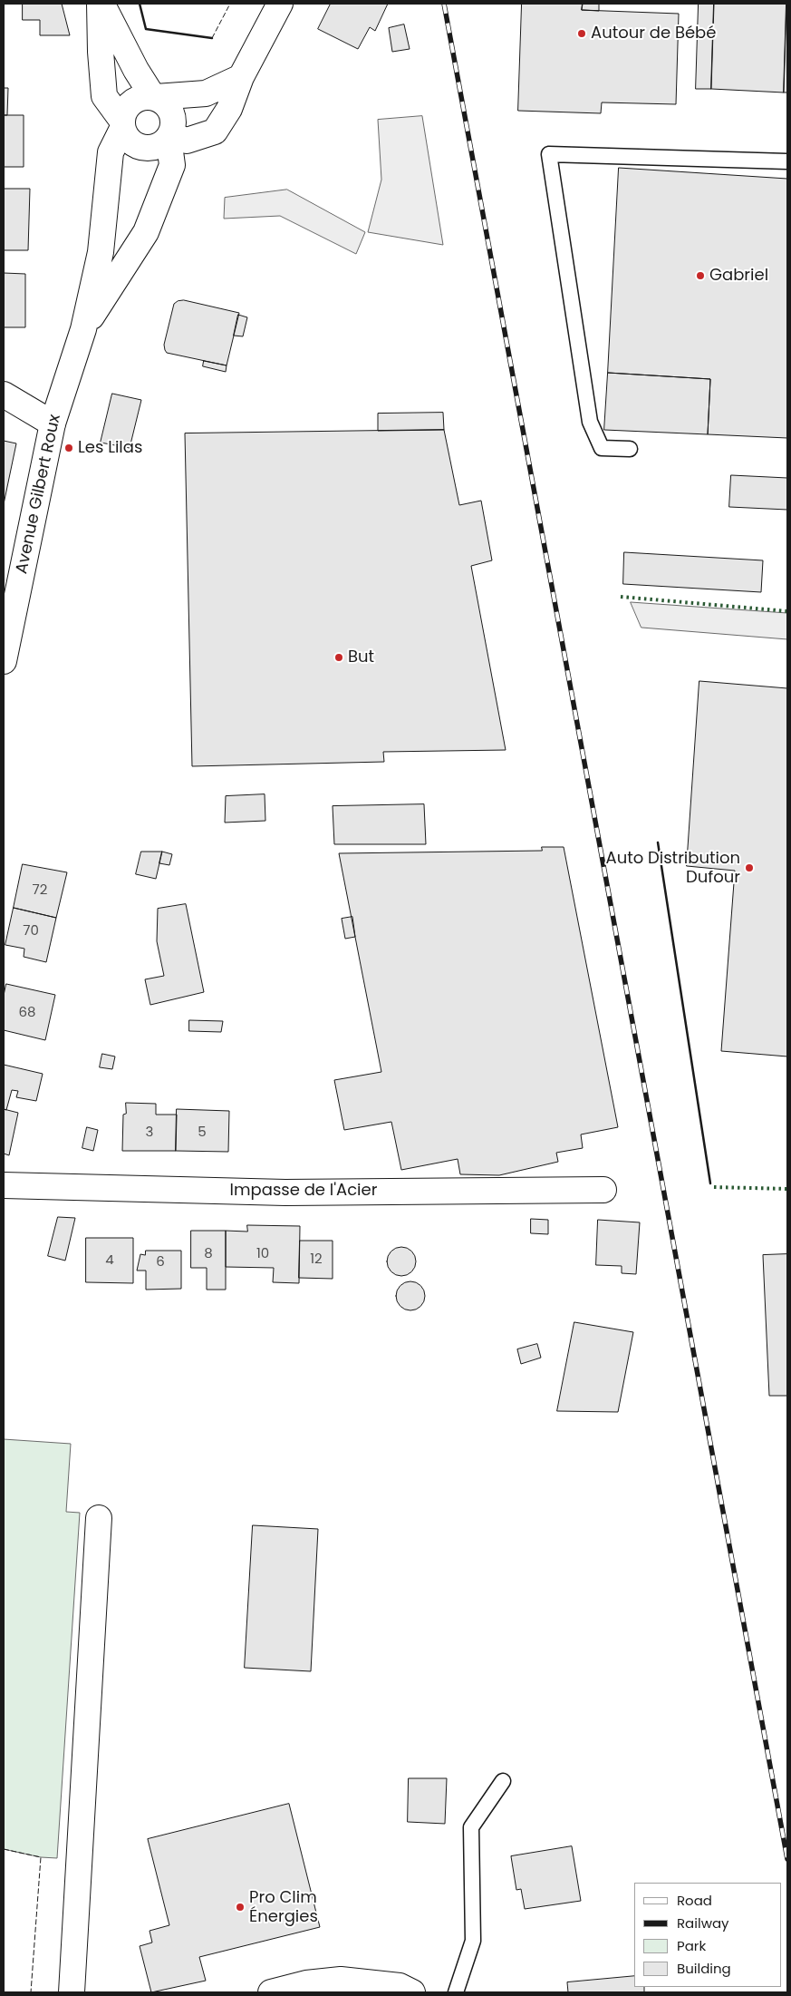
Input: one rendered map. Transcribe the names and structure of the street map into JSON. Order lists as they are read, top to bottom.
{
  "streets": {
    "street": ["Avenue Gilbert Roux", "Impasse de l'Acier"]
  },
  "places": [
    "Autour de Bébé",
    "Gabriel",
    "Les Lilas",
    "But",
    "Auto Distribution Dufour",
    "Pro Clim Énergies"
  ],
  "house_numbers": [
    "72",
    "70",
    "68",
    "3",
    "5",
    "8",
    "10",
    "12",
    "4",
    "6"
  ],
  "legend": [
    "Road",
    "Railway",
    "Park",
    "Building"
  ]
}
